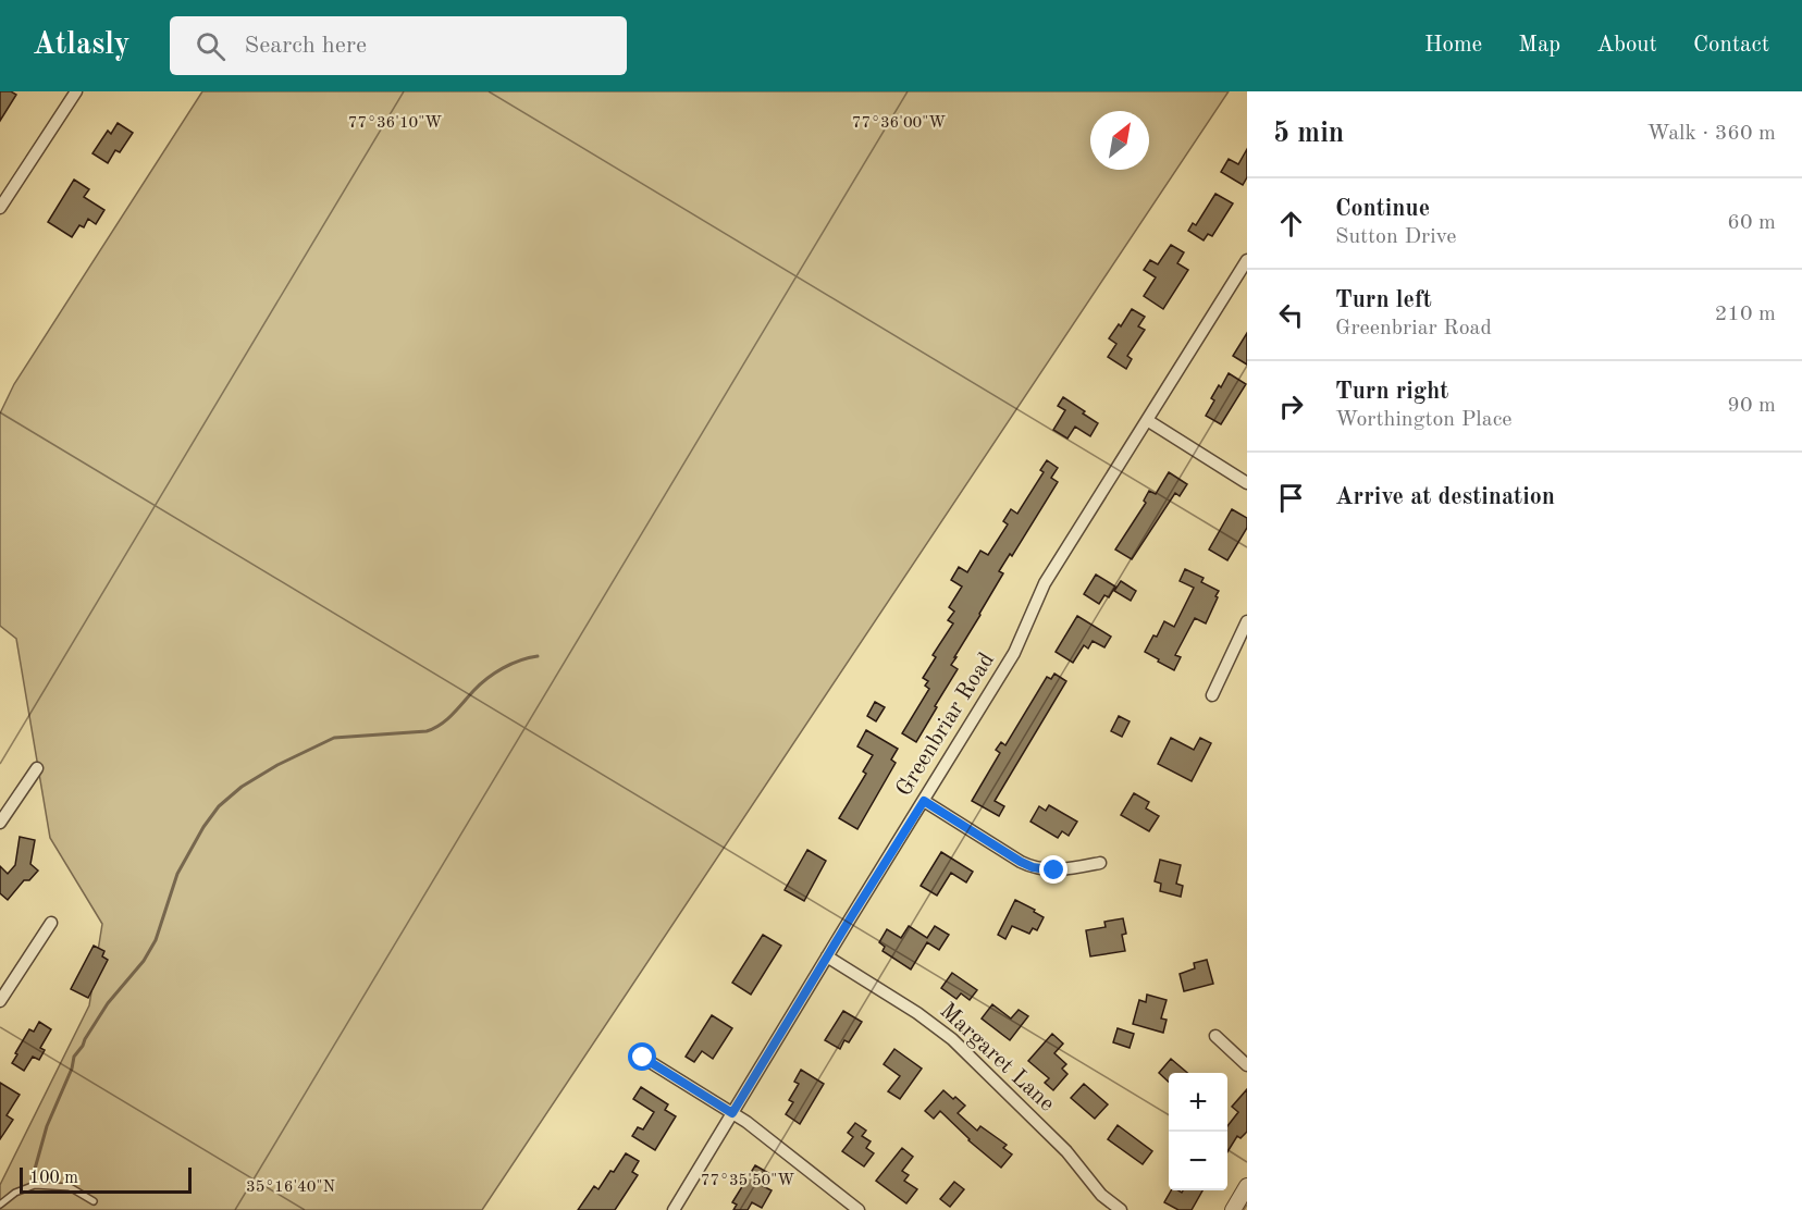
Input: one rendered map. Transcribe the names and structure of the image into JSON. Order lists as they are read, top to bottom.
{
  "streets": {
    "street": ["Greenbriar Road", "Margaret Lane"]
  },
  "crossings": [
    ["Greenbriar Road", "Margaret Lane"]
  ],
  "scale_bar": "100 m",
  "north": "top right",
  "page": {
    "header": "Atlasly",
    "search": "Search here",
    "nav": [
      "Home",
      "Map",
      "About",
      "Contact"
    ],
    "heading": ["5 min", "Walk · 360 m"],
    "list": [
      ["Continue", "Sutton Drive", "60 m"],
      ["Turn left", "Greenbriar Road", "210 m"],
      ["Turn right", "Worthington Place", "90 m"],
      "Arrive at destination"
    ],
    "map_buttons": ["+", "−"],
    "scale": "100 m"
  },
  "coordinates": [
    "77°36'10\"W",
    "77°36'00\"W",
    "77°35'50\"W",
    "35°16'40\"N"
  ]
}
